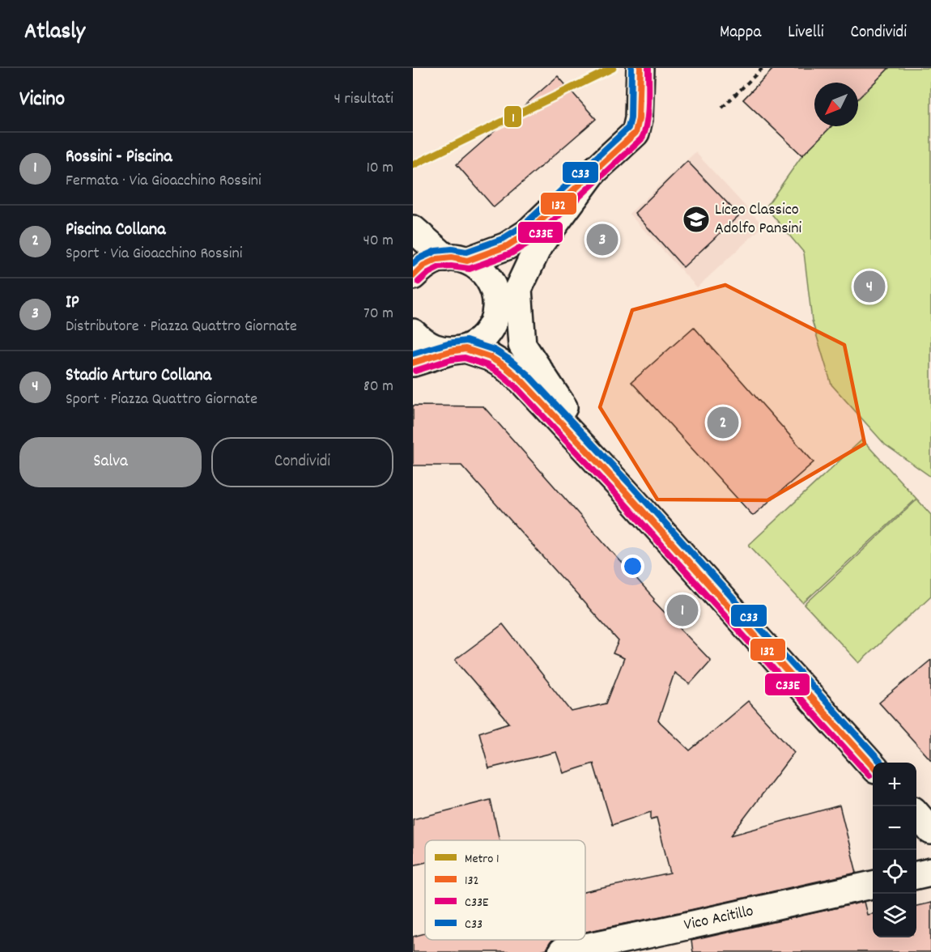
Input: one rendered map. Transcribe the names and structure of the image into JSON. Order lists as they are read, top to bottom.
{
  "streets": {
    "main road": ["Vico Acitillo"]
  },
  "places": {
    "school or university": ["Liceo Classico Adolfo Pansini"]
  },
  "lines": [
    "metro line 1",
    "transit line 132",
    "transit line C33E",
    "transit line C33"
  ],
  "legend": [
    "Metro 1",
    "132",
    "C33E",
    "C33"
  ],
  "north": "bottom left",
  "page": {
    "header": "Atlasly",
    "nav": ["Mappa", "Livelli", "Condividi"],
    "heading": ["Vicino", "4 risultati"],
    "list": [
      {
        "mark": "1",
        "name": "Rossini - Piscina",
        "note": "Fermata · Via Gioacchino Rossini",
        "value": "10 m"
      },
      {
        "mark": "2",
        "name": "Piscina Collana",
        "note": "Sport · Via Gioacchino Rossini",
        "value": "40 m"
      },
      {
        "mark": "3",
        "name": "IP",
        "note": "Distributore · Piazza Quattro Giornate",
        "value": "70 m"
      },
      {
        "mark": "4",
        "name": "Stadio Arturo Collana",
        "note": "Sport · Piazza Quattro Giornate",
        "value": "80 m"
      }
    ],
    "pins": [
      "3",
      "4",
      "2",
      "1"
    ],
    "buttons": ["Salva", "Condividi"],
    "map_buttons": ["+", "−"]
  }
}
